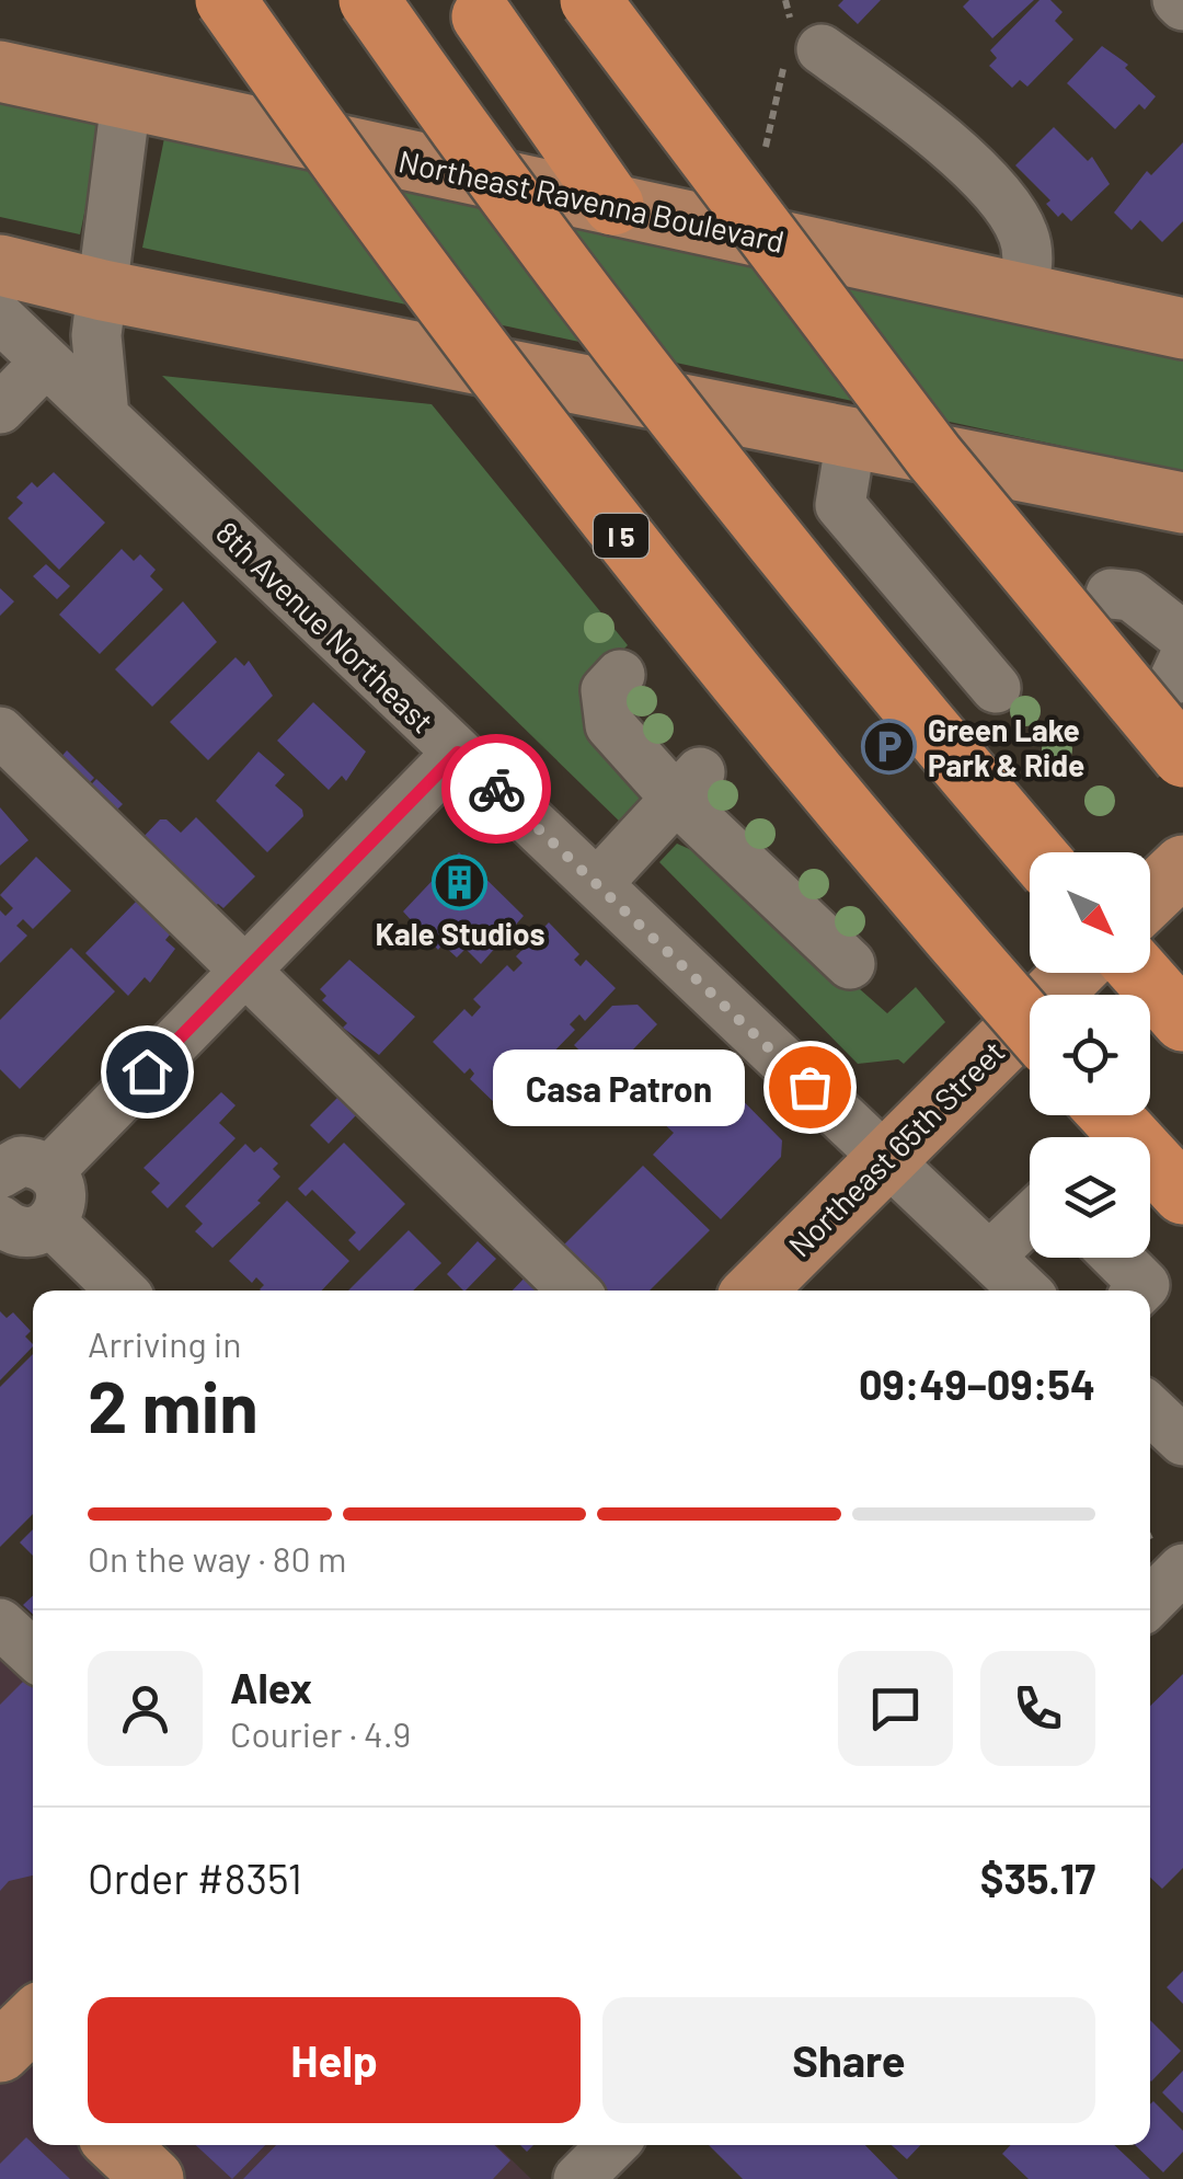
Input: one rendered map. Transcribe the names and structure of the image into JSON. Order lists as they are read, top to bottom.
{
  "streets": {
    "highway": ["I 5"],
    "main road": ["Northeast Ravenna Boulevard", "Northeast 65th Street"],
    "street": ["8th Avenue Northeast"]
  },
  "crossings": [
    ["8th Avenue Northeast", "Northeast 65th Street"]
  ],
  "places": {
    "parking": ["Green Lake Park & Ride"],
    "building": ["Kale Studios"],
    "other": ["Casa Patron"]
  },
  "north": "bottom right",
  "page": {
    "bubble": "Casa Patron",
    "heading": ["2 min", "Arriving in", "09:49–09:54"],
    "panel": [
      "Alex",
      "Courier · 4.9",
      "Order #8351",
      "$35.17"
    ],
    "bar": "On the way · 80 m",
    "buttons": ["Help", "Share"]
  }
}
